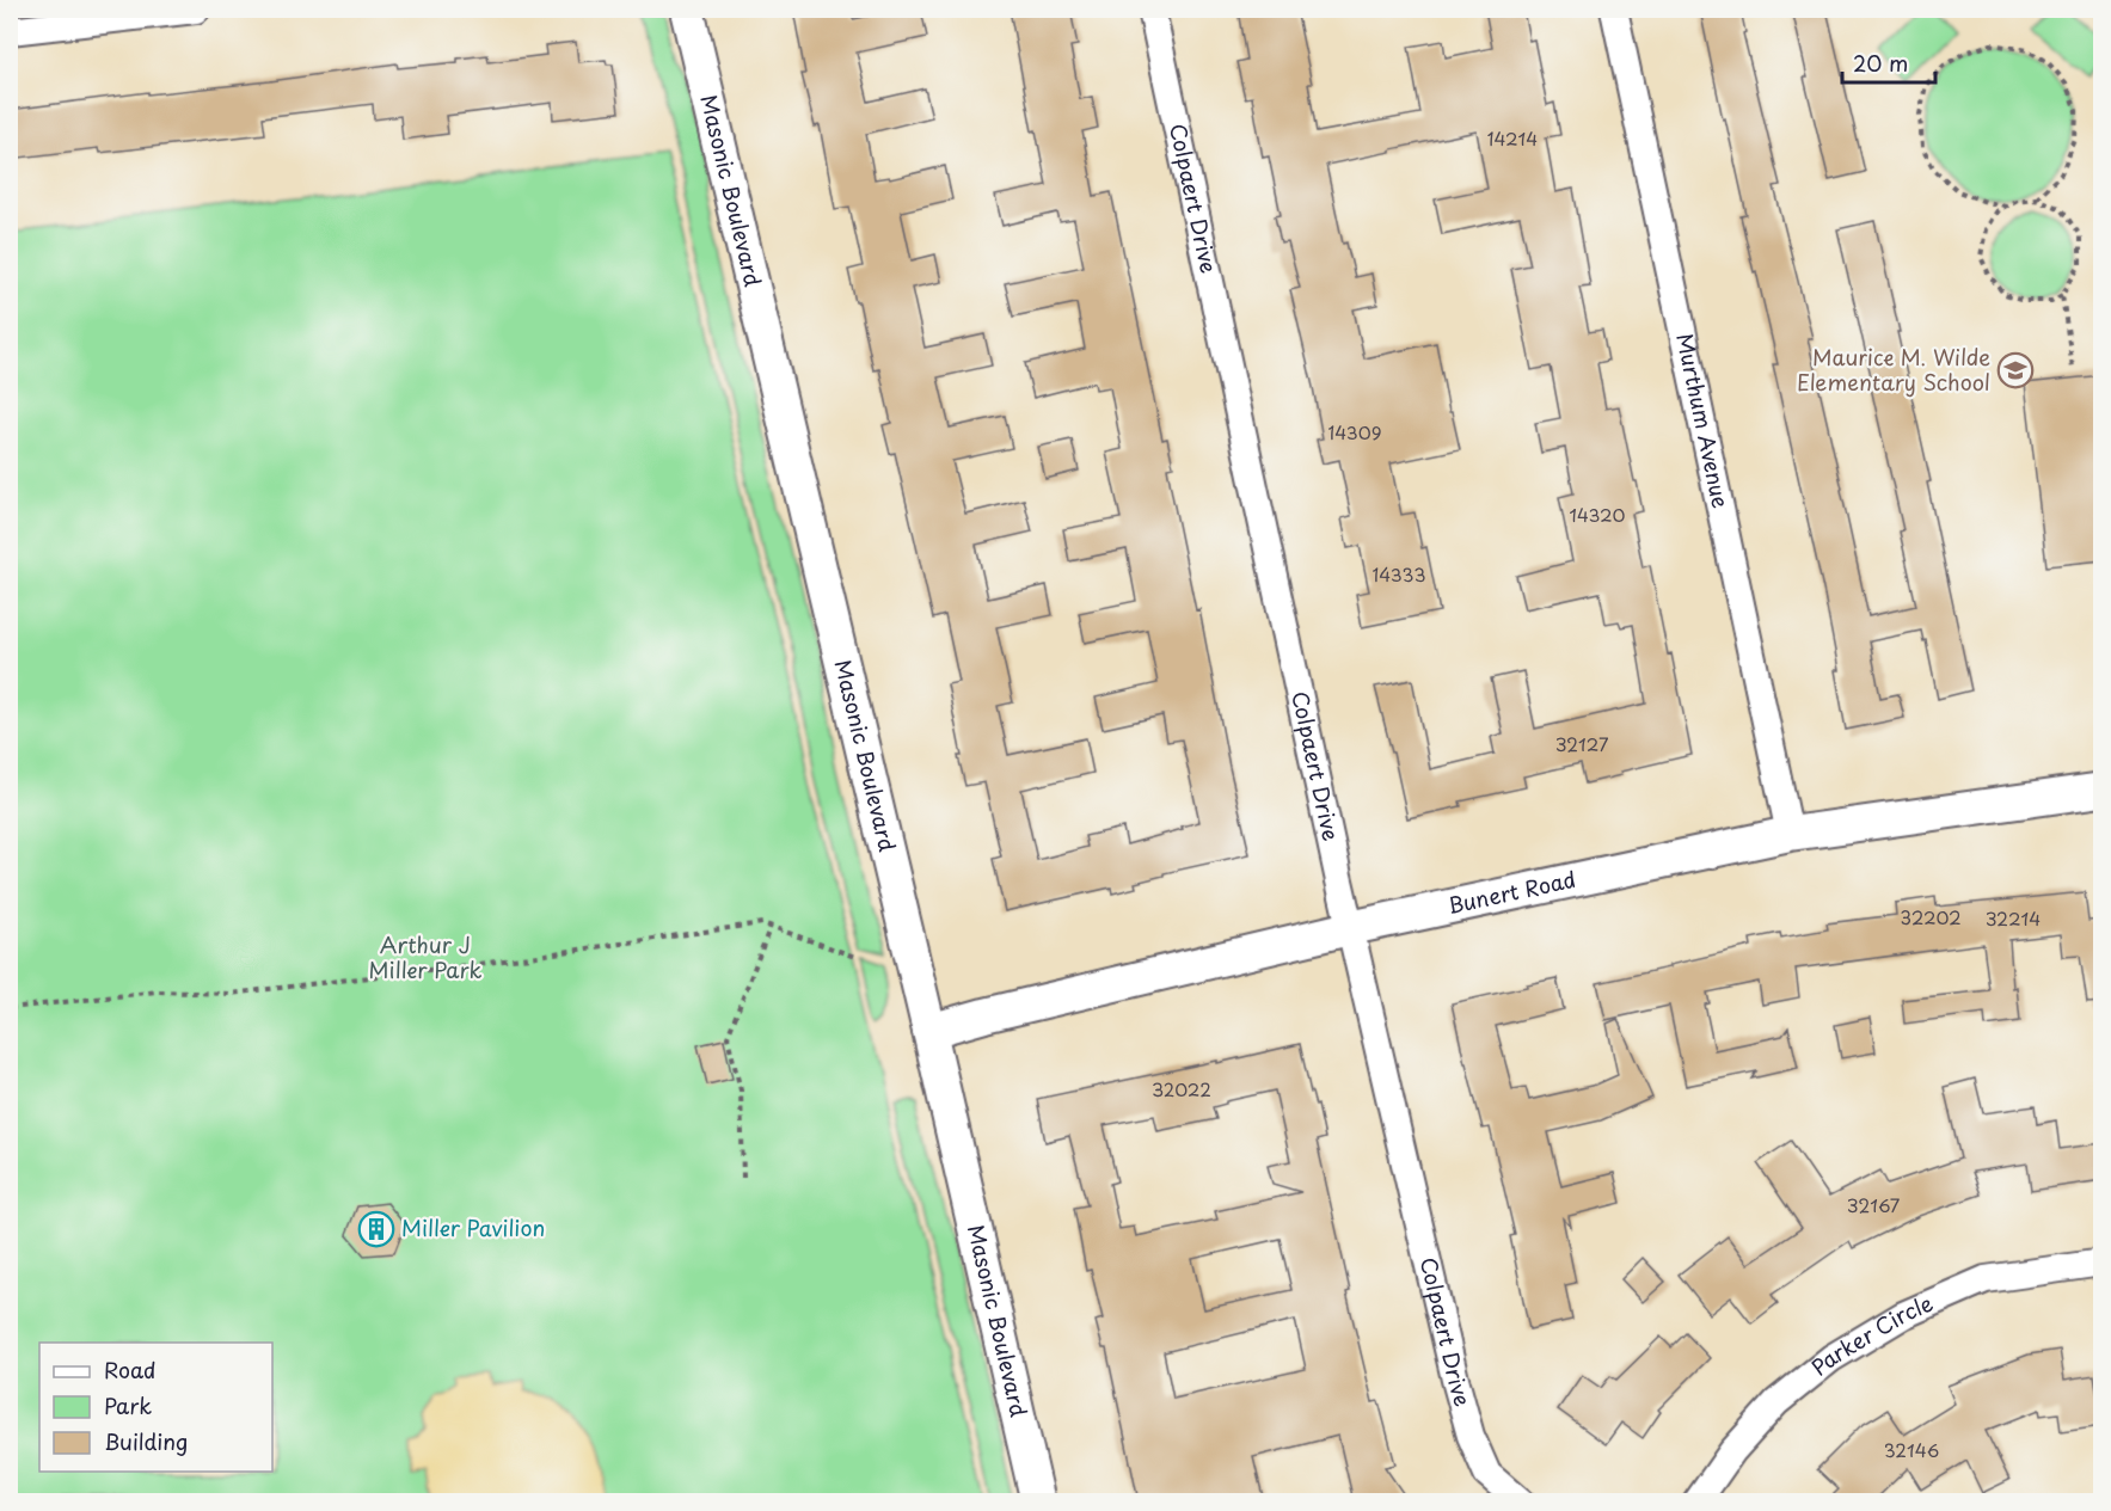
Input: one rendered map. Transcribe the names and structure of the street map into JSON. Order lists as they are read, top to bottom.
{
  "streets": {
    "street": [
      "Masonic Boulevard",
      "Colpaert Drive",
      "Murthum Avenue",
      "Bunert Road",
      "Parker Circle"
    ]
  },
  "crossings": [
    ["Masonic Boulevard", "Bunert Road"],
    ["Colpaert Drive", "Bunert Road"],
    ["Murthum Avenue", "Bunert Road"]
  ],
  "parks": ["Arthur J Miller Park"],
  "places": {
    "school or university": ["Maurice M. Wilde Elementary School"],
    "building": ["Miller Pavilion"]
  },
  "house_numbers": [
    "14214",
    "14309",
    "14320",
    "14333",
    "32127",
    "32202",
    "32214",
    "32022",
    "32167",
    "32146"
  ],
  "legend": ["Road", "Park", "Building"],
  "scale_bar": "20 m"
}
